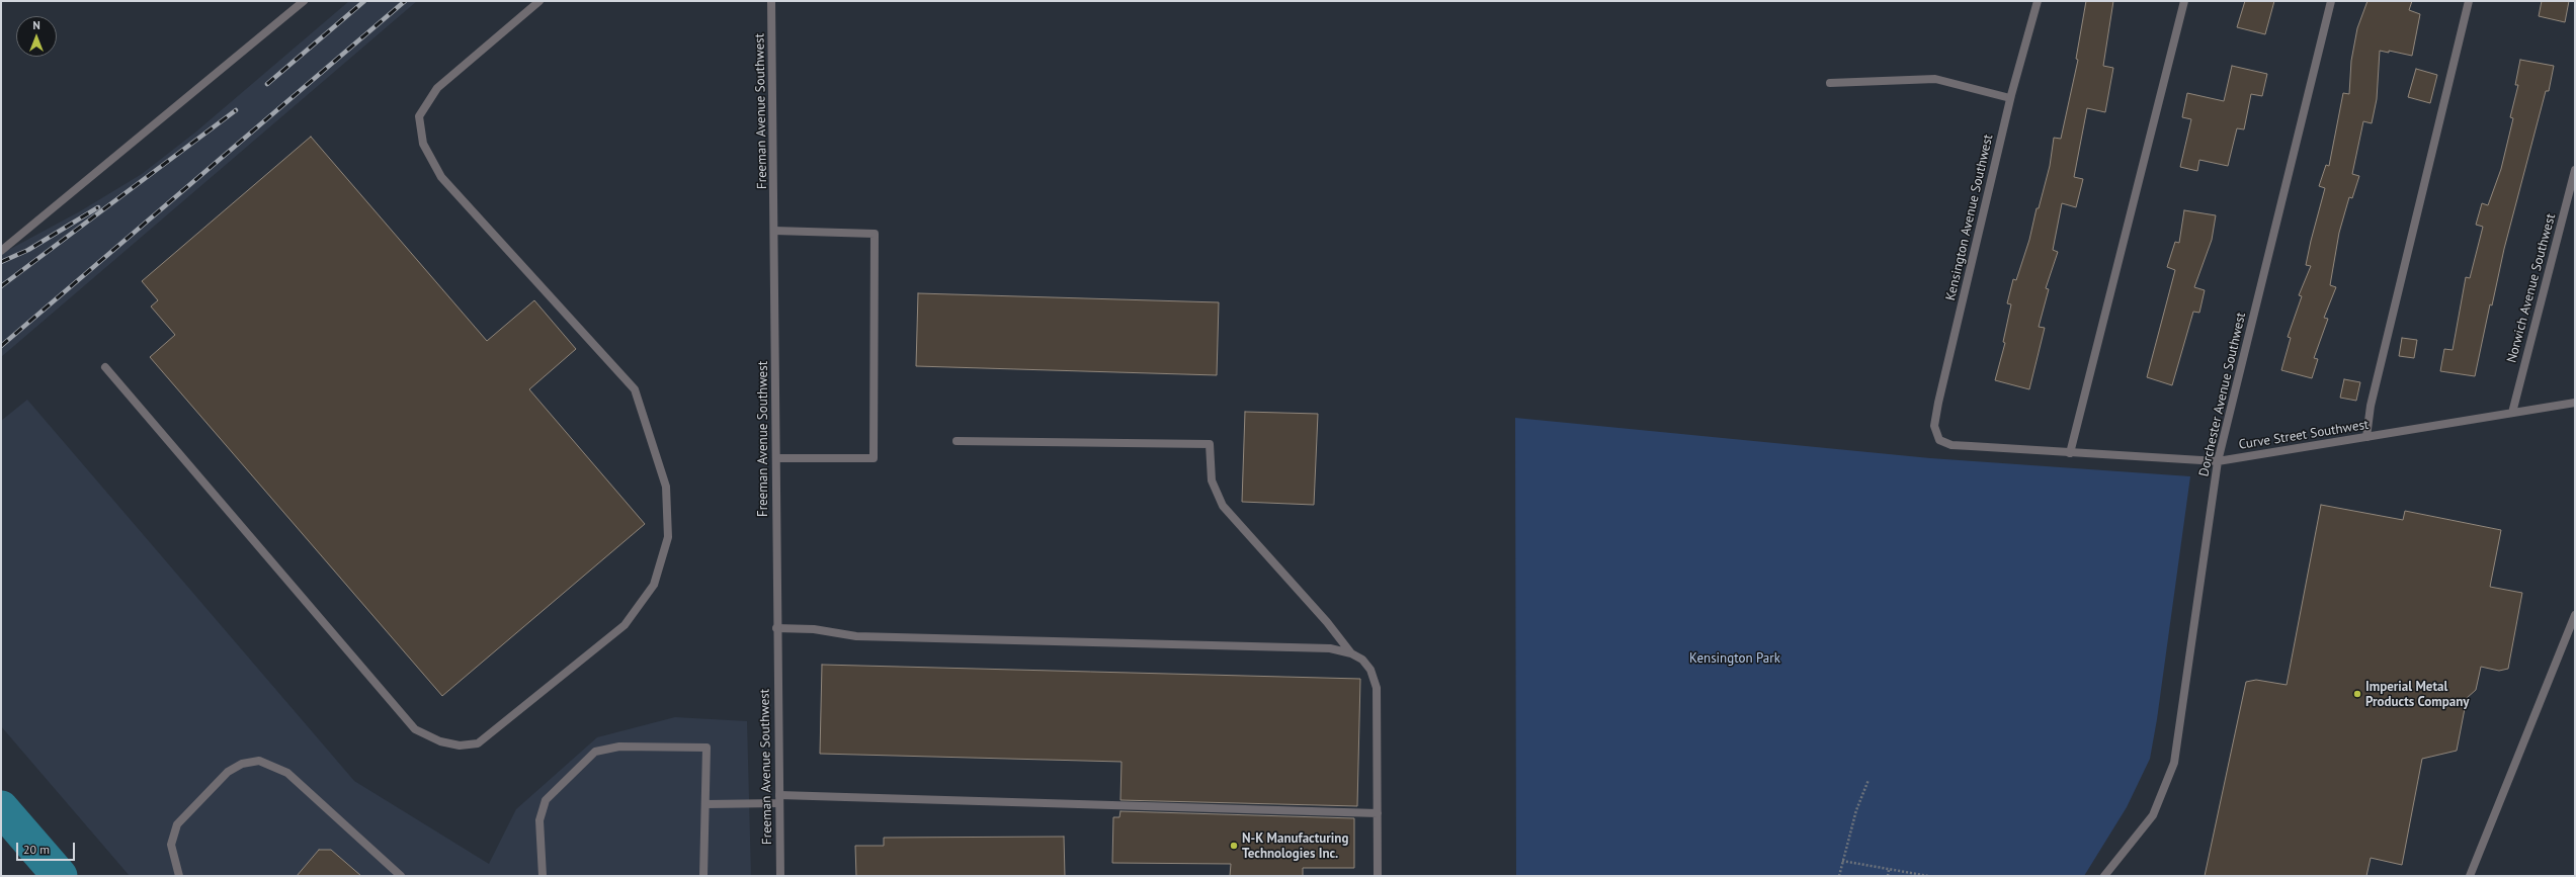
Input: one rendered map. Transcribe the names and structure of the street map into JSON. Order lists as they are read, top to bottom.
{
  "streets": {
    "street": [
      "Freeman Avenue Southwest",
      "Kensington Avenue Southwest",
      "Norwich Avenue Southwest",
      "Dorchester Avenue Southwest",
      "Curve Street Southwest"
    ]
  },
  "crossings": [
    ["Kensington Avenue Southwest", "Curve Street Southwest"],
    ["Norwich Avenue Southwest", "Curve Street Southwest"],
    ["Dorchester Avenue Southwest", "Curve Street Southwest"]
  ],
  "parks": ["Kensington Park"],
  "places": ["Imperial Metal Products Company", "N-K Manufacturing Technologies Inc."],
  "scale_bar": "20 m",
  "north": "top"
}
